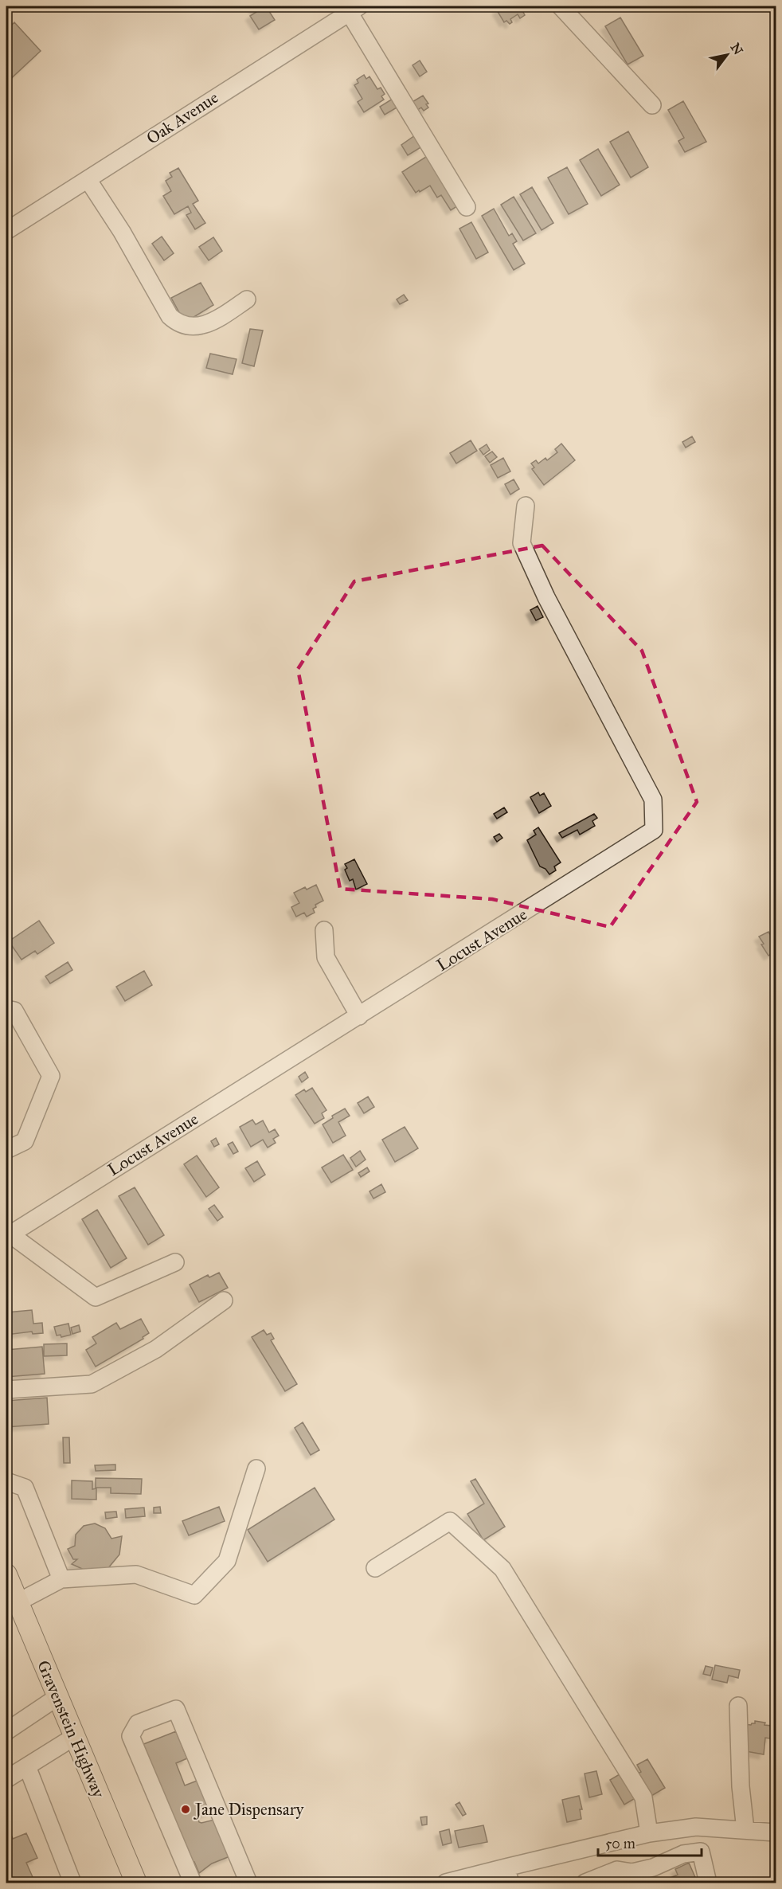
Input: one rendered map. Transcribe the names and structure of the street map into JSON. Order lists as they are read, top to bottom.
{
  "streets": {
    "main road": ["Gravenstein Highway"],
    "street": ["Oak Avenue", "Locust Avenue"]
  },
  "places": ["Jane Dispensary"],
  "scale_bar": "50 m",
  "north": "top right"
}
